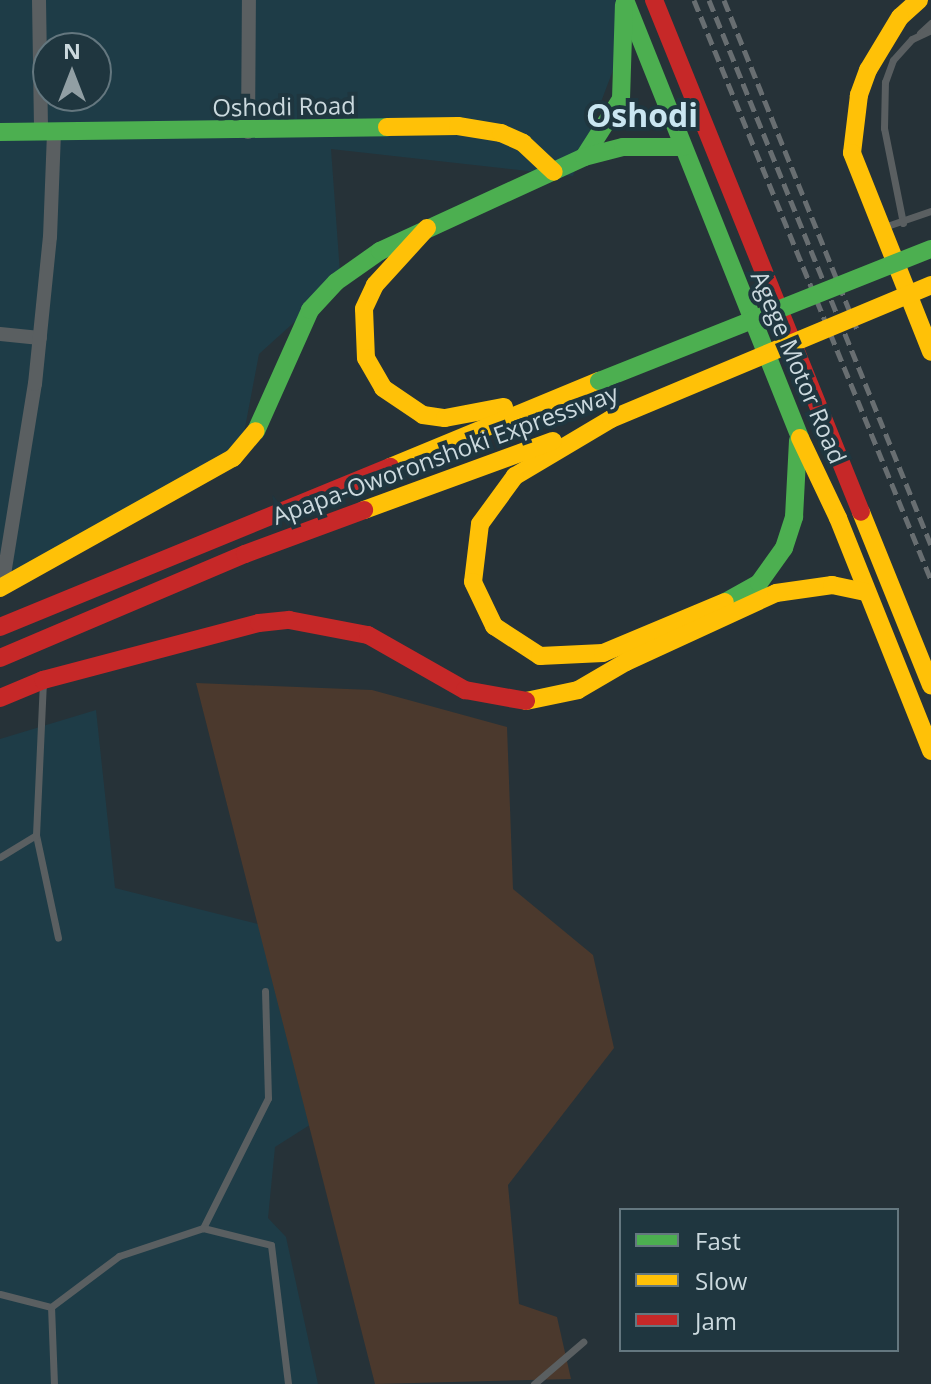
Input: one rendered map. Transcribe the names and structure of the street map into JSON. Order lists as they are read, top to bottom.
{
  "streets": {
    "main road": ["Oshodi Road", "Agege Motor Road", "Apapa-Oworonshoki Expressway"]
  },
  "districts": ["Oshodi"],
  "legend": ["Fast", "Slow", "Jam"],
  "north": "top"
}
